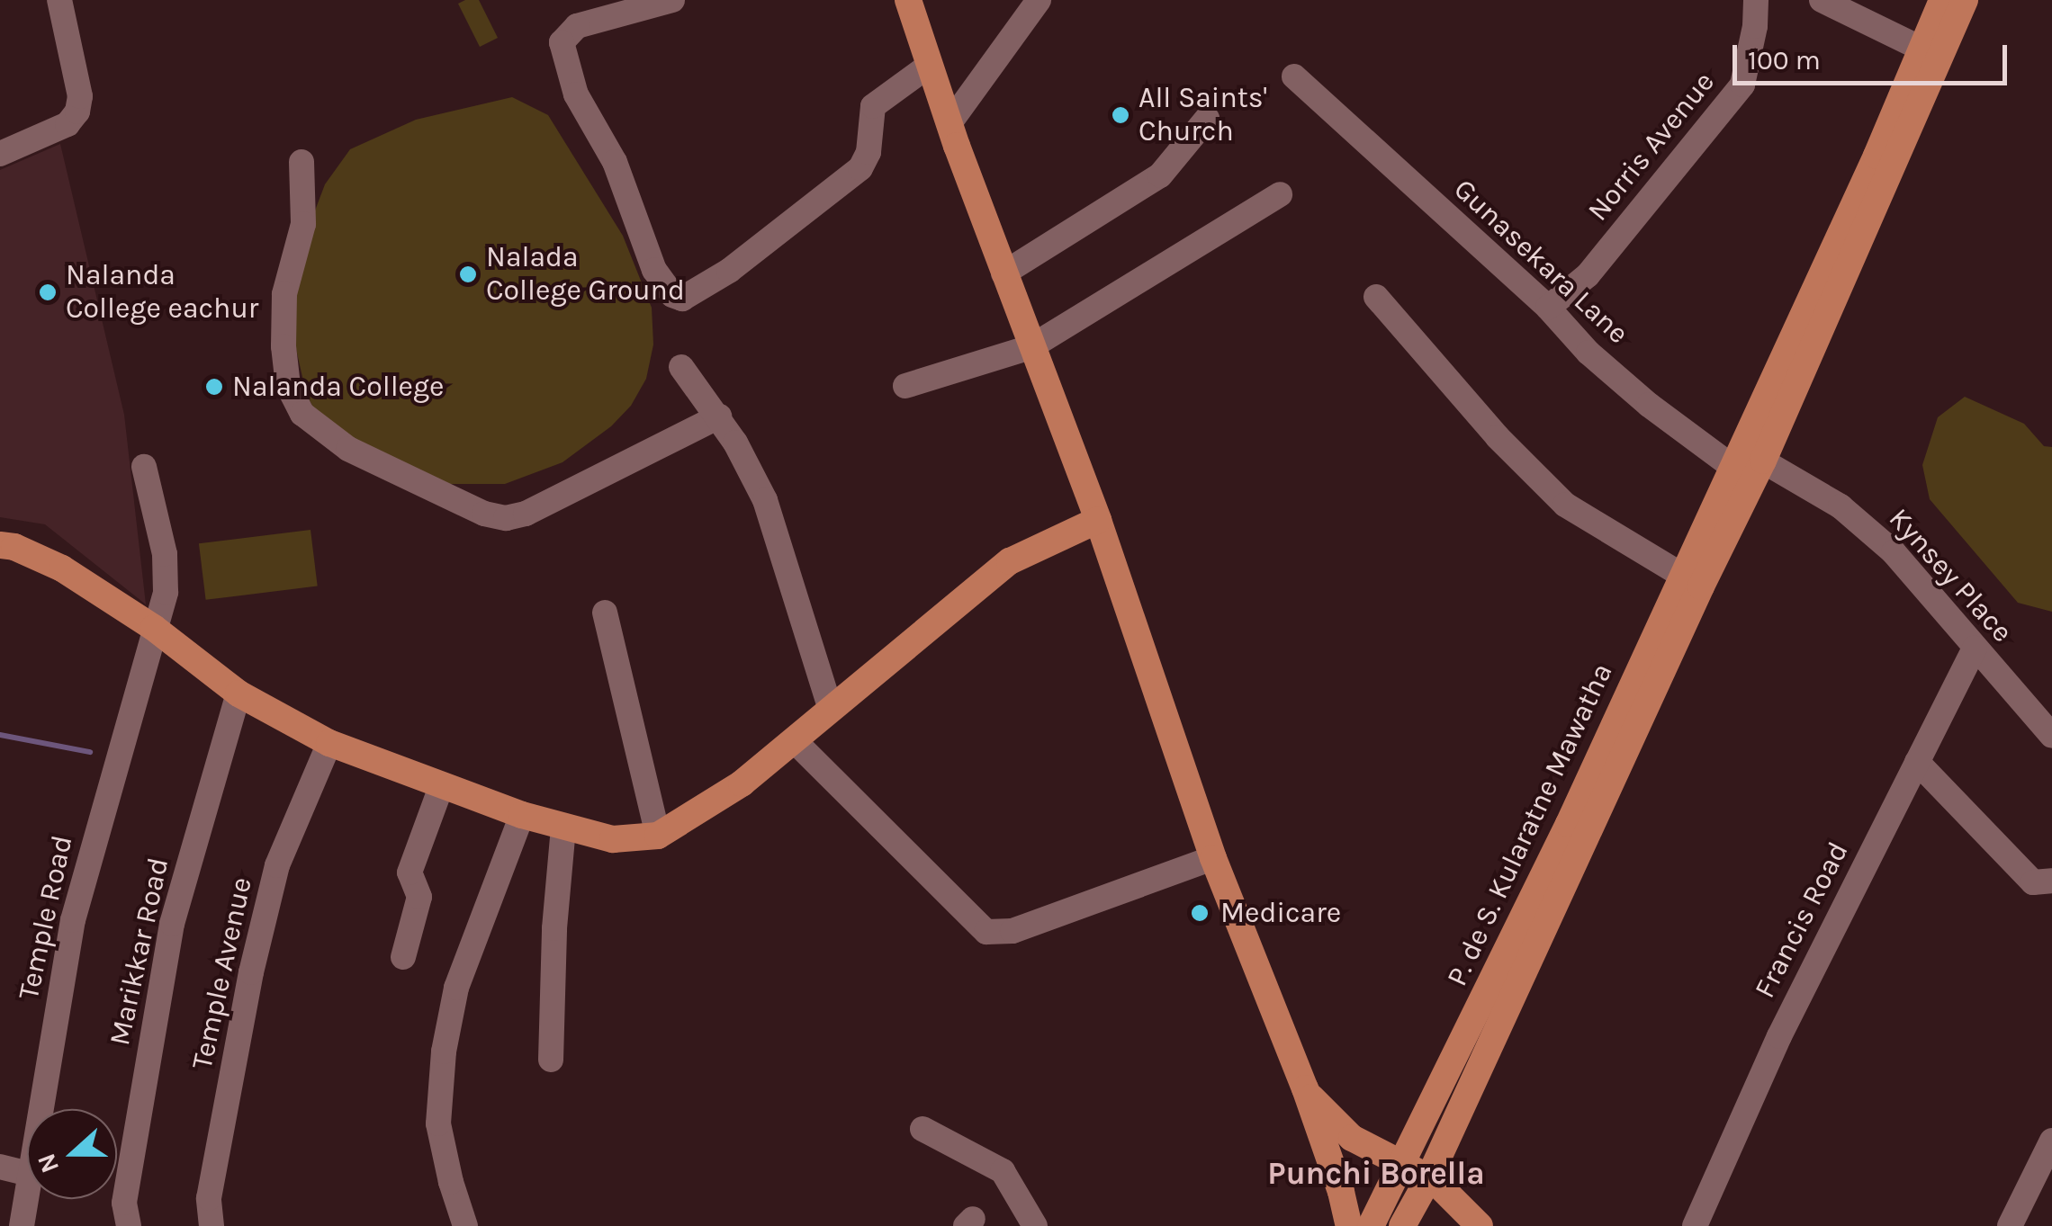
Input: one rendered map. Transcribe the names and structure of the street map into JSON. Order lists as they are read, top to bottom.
{
  "streets": {
    "main road": ["P. de S. Kularatne Mawatha"],
    "street": [
      "Norris Avenue",
      "Gunasekara Lane",
      "Kynsey Place",
      "Temple Road",
      "Francis Road",
      "Marikkar Road",
      "Temple Avenue"
    ]
  },
  "crossings": [
    ["Norris Avenue", "Gunasekara Lane"],
    ["Gunasekara Lane", "Kynsey Place"],
    ["Gunasekara Lane", "P. de S. Kularatne Mawatha"],
    ["Kynsey Place", "P. de S. Kularatne Mawatha"],
    ["Kynsey Place", "Francis Road"]
  ],
  "districts": ["Punchi Borella"],
  "places": [
    "All Saints' Church",
    "Nalada College Ground",
    "Nalanda College eachur",
    "Nalanda College",
    "Medicare"
  ],
  "scale_bar": "100 m",
  "north": "left"
}
